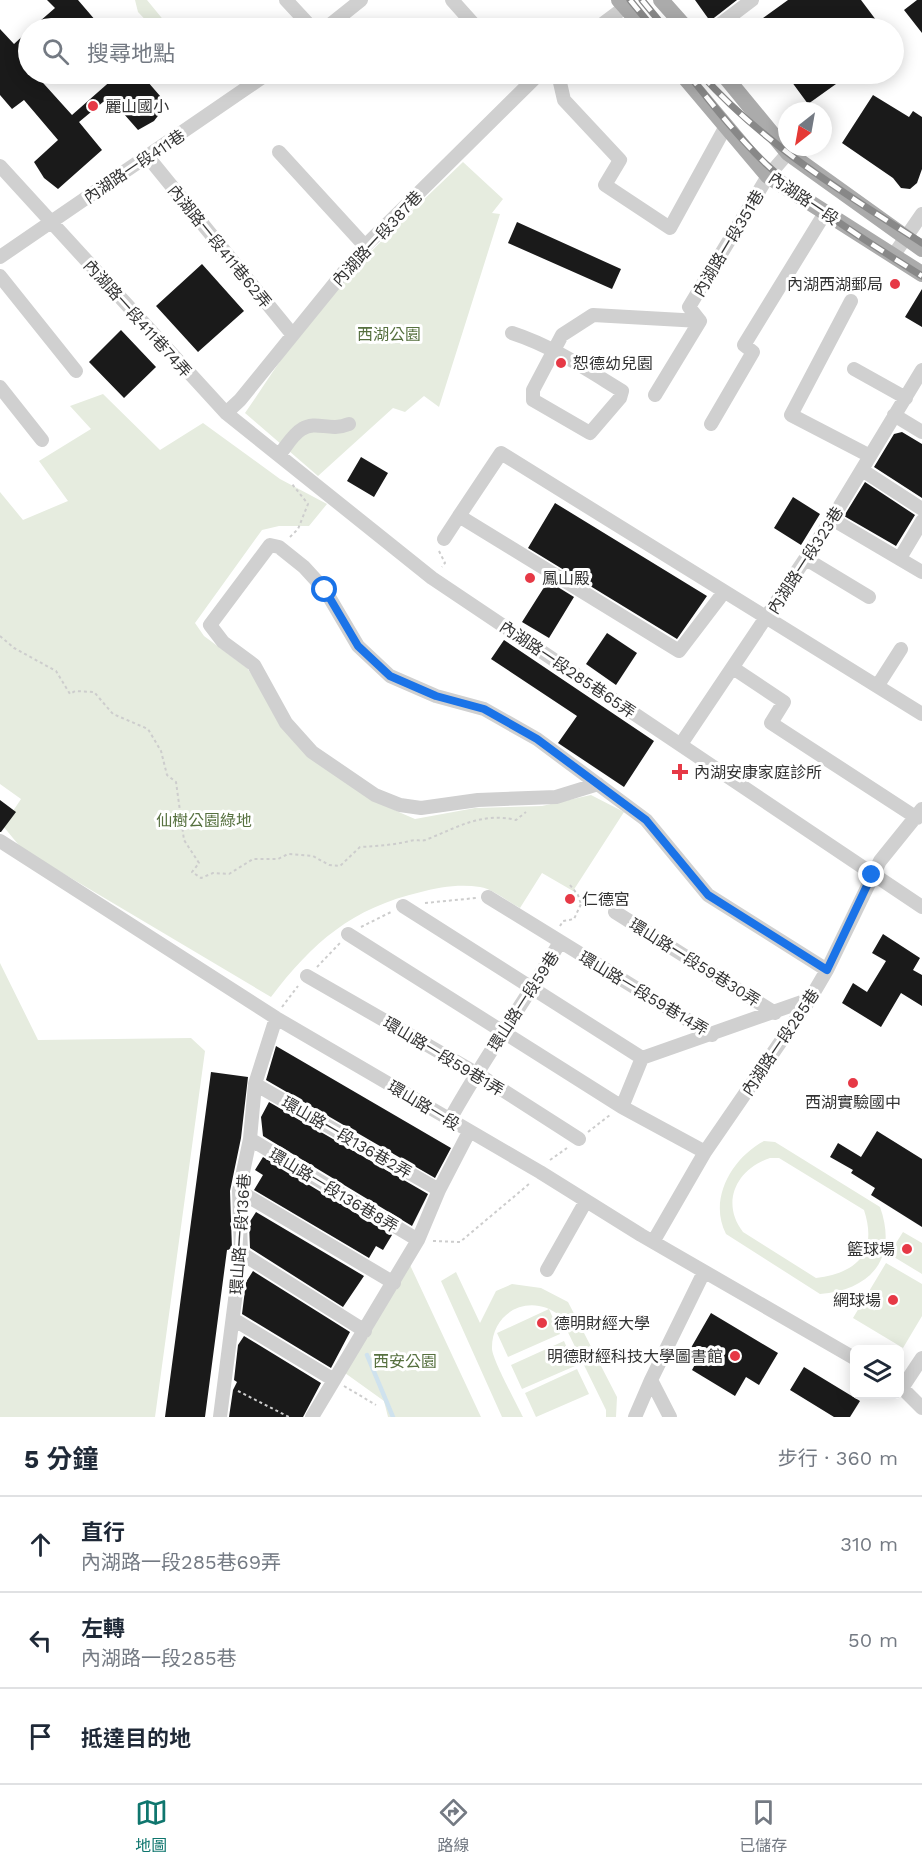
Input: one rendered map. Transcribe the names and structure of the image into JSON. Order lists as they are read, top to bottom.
{
  "streets": {
    "main road": ["內湖路一段"],
    "street": [
      "內湖路一段411巷",
      "內湖路一段387巷",
      "內湖路一段351巷",
      "內湖路一段411巷62弄",
      "內湖路一段411巷74弄",
      "內湖路一段323巷",
      "內湖路一段285巷65弄",
      "環山路一段59巷30弄",
      "環山路一段59巷14弄",
      "環山路一段59巷",
      "內湖路一段285巷",
      "環山路一段59巷1弄",
      "環山路一段",
      "環山路一段136巷2弄",
      "環山路一段136巷8弄",
      "環山路一段136巷"
    ]
  },
  "crossings": [
    ["內湖路一段411巷", "內湖路一段411巷62弄"],
    ["內湖路一段411巷", "內湖路一段411巷74弄"],
    ["內湖路一段", "內湖路一段351巷"],
    ["內湖路一段387巷", "內湖路一段411巷62弄"],
    ["內湖路一段387巷", "內湖路一段411巷74弄"],
    ["內湖路一段387巷", "內湖路一段285巷65弄"],
    ["內湖路一段411巷74弄", "內湖路一段285巷65弄"],
    ["內湖路一段323巷", "內湖路一段285巷65弄"],
    ["內湖路一段285巷65弄", "內湖路一段285巷"],
    ["環山路一段59巷30弄", "環山路一段59巷14弄"],
    ["環山路一段59巷14弄", "環山路一段59巷"],
    ["環山路一段59巷14弄", "內湖路一段285巷"],
    ["環山路一段59巷", "環山路一段59巷1弄"],
    ["環山路一段59巷", "環山路一段"],
    ["內湖路一段285巷", "環山路一段"],
    ["環山路一段", "環山路一段136巷"],
    ["環山路一段136巷2弄", "環山路一段136巷"],
    ["環山路一段136巷8弄", "環山路一段136巷"]
  ],
  "parks": ["西湖公園", "仙樹公園綠地", "西安公園"],
  "places": {
    "other": [
      "麗山國小",
      "內湖西湖郵局",
      "恕德幼兒園",
      "鳳山殿",
      "仁德宮",
      "西湖實驗國中",
      "籃球場",
      "網球場",
      "德明財經大學",
      "明德財經科技大學圖書館"
    ],
    "health": ["內湖安康家庭診所"]
  },
  "north": "bottom left",
  "page": {
    "search": "搜尋地點",
    "heading": ["5 分鐘", "步行 · 360 m"],
    "list": [
      ["直行", "內湖路一段285巷69弄", "310 m"],
      ["左轉", "內湖路一段285巷", "50 m"],
      "抵達目的地"
    ],
    "nav": ["地圖", "路線", "已儲存"]
  }
}
